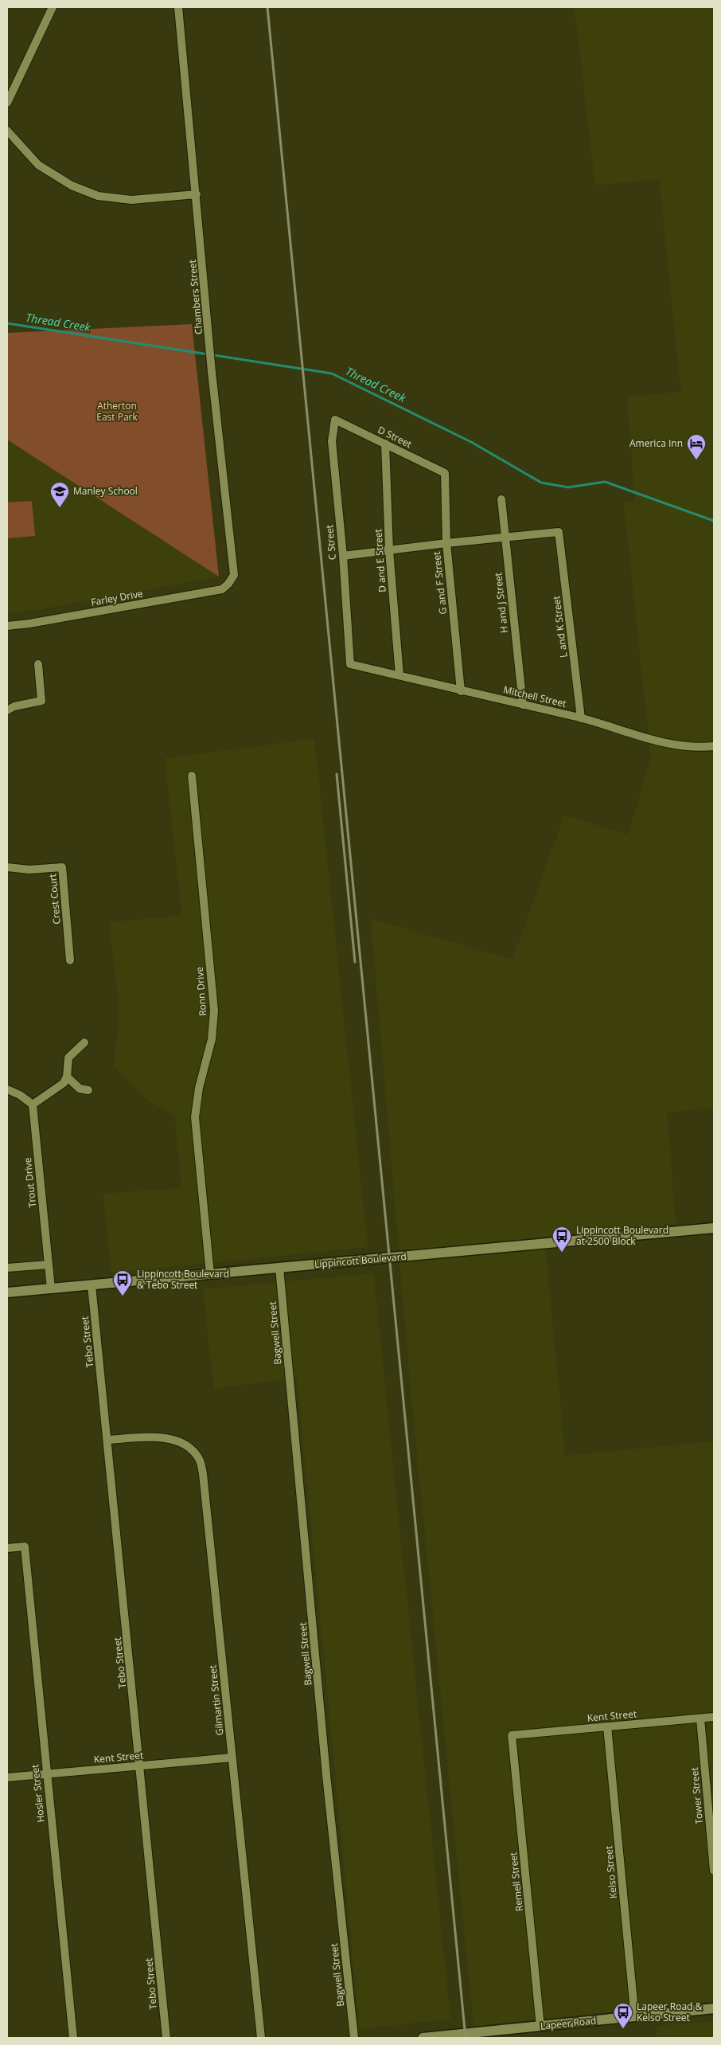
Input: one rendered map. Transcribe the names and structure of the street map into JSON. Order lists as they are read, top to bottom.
{
  "streets": {
    "street": [
      "Chambers Street",
      "D Street",
      "C Street",
      "D and E Street",
      "G and F Street",
      "Farley Drive",
      "H and J Street",
      "L and K Street",
      "Mitchell Street",
      "Crest Court",
      "Ronn Drive",
      "Trout Drive",
      "Lippincott Boulevard",
      "Bagwell Street",
      "Tebo Street",
      "Gilmartin Street",
      "Kent Street",
      "Hosler Street",
      "Tower Street",
      "Kelso Street",
      "Remell Street",
      "Lapeer Road"
    ]
  },
  "crossings": [
    ["Chambers Street", "Farley Drive"],
    ["D Street", "C Street"],
    ["D Street", "D and E Street"],
    ["D Street", "G and F Street"],
    ["C Street", "Mitchell Street"],
    ["D and E Street", "Mitchell Street"],
    ["G and F Street", "Mitchell Street"],
    ["H and J Street", "L and K Street"],
    ["H and J Street", "Mitchell Street"],
    ["L and K Street", "Mitchell Street"],
    ["Ronn Drive", "Lippincott Boulevard"],
    ["Trout Drive", "Lippincott Boulevard"],
    ["Lippincott Boulevard", "Bagwell Street"],
    ["Lippincott Boulevard", "Tebo Street"],
    ["Tebo Street", "Gilmartin Street"],
    ["Tebo Street", "Kent Street"],
    ["Gilmartin Street", "Kent Street"],
    ["Kent Street", "Hosler Street"],
    ["Kent Street", "Tower Street"],
    ["Kent Street", "Kelso Street"],
    ["Kent Street", "Remell Street"],
    ["Kelso Street", "Lapeer Road"],
    ["Remell Street", "Lapeer Road"]
  ],
  "water": ["Thread Creek"],
  "parks": ["Atherton East Park"],
  "places": {
    "hotel": ["America Inn"],
    "school or university": ["Manley School"],
    "bus stop": ["Lippincott Boulevard at 2500 Block", "Lippincott Boulevard & Tebo Street", "Lapeer Road & Kelso Street"]
  }
}
